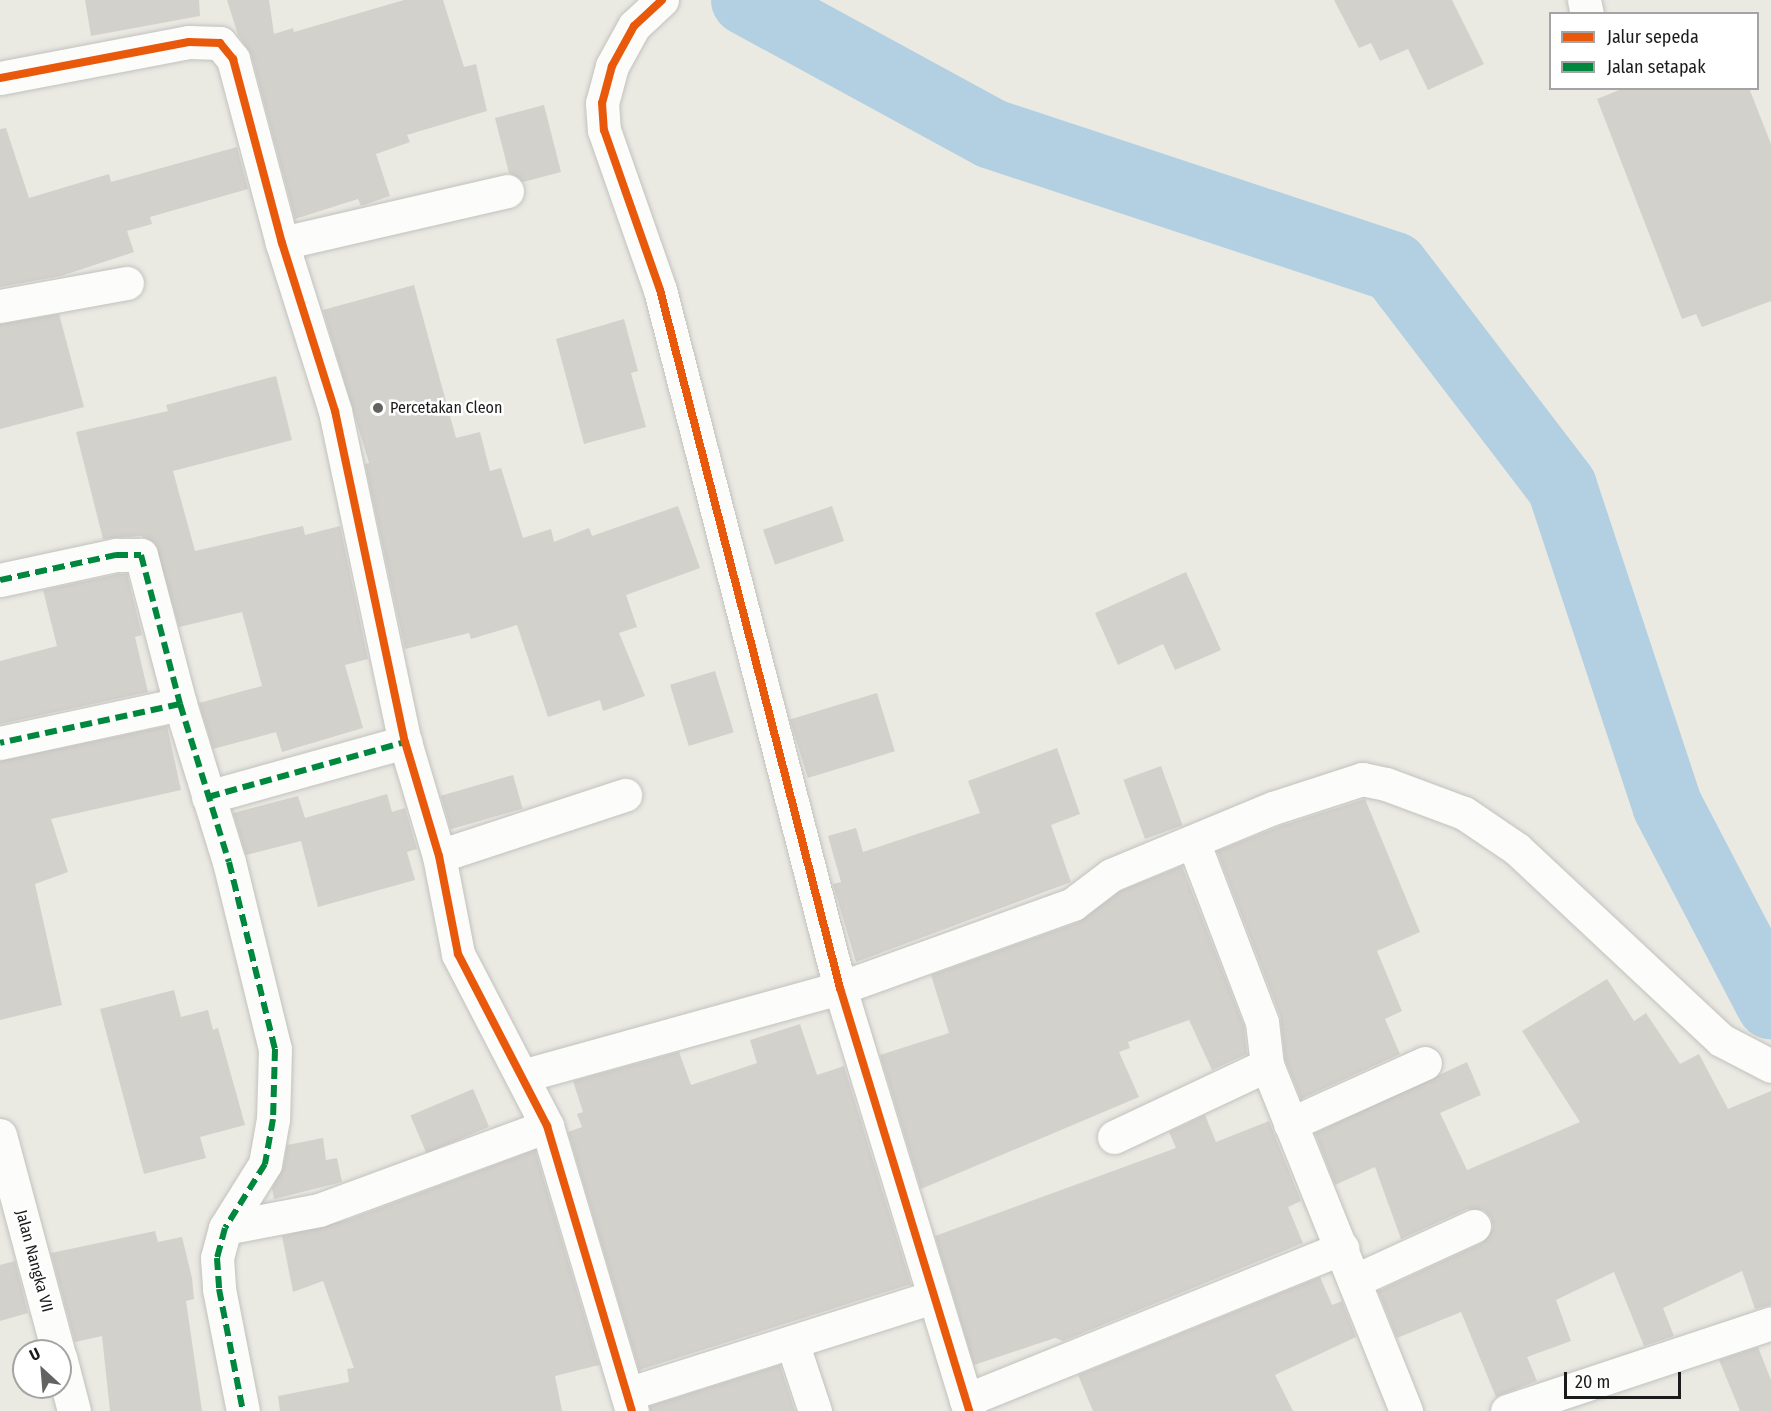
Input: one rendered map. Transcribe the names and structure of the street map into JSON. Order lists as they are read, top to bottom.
{
  "streets": {
    "street": ["Jalan Nangka VII"]
  },
  "places": ["Percetakan Cleon"],
  "legend": ["Jalur sepeda", "Jalan setapak"],
  "scale_bar": "20 m",
  "north": "top left"
}
